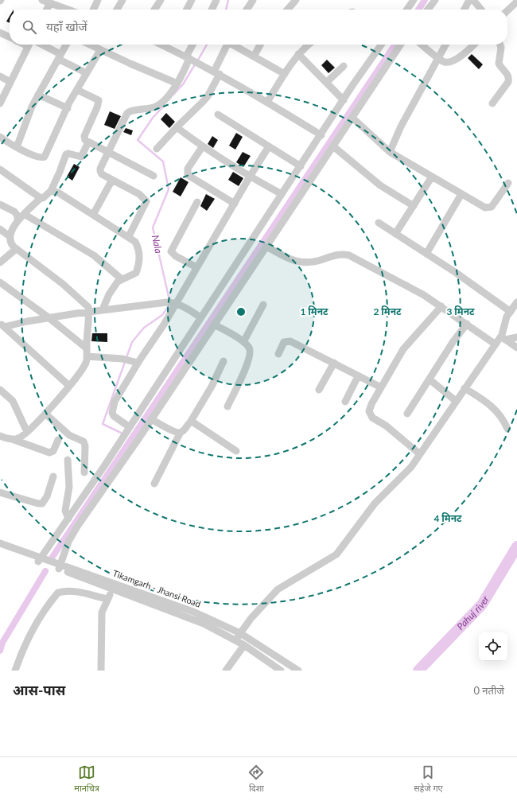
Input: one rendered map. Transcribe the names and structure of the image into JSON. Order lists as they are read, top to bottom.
{
  "streets": {
    "street": ["Tikamgarh - Jhansi Road"]
  },
  "water": ["Nala", "Pahuj river"],
  "page": {
    "search": "यहाँ खोजें",
    "heading": ["आस-पास", "0 नतीजे"],
    "nav": ["मानचित्र", "दिशा", "सहेजे गए"]
  },
  "rings": [
    "1 मिनट",
    "2 मिनट",
    "3 मिनट",
    "4 मिनट"
  ]
}
